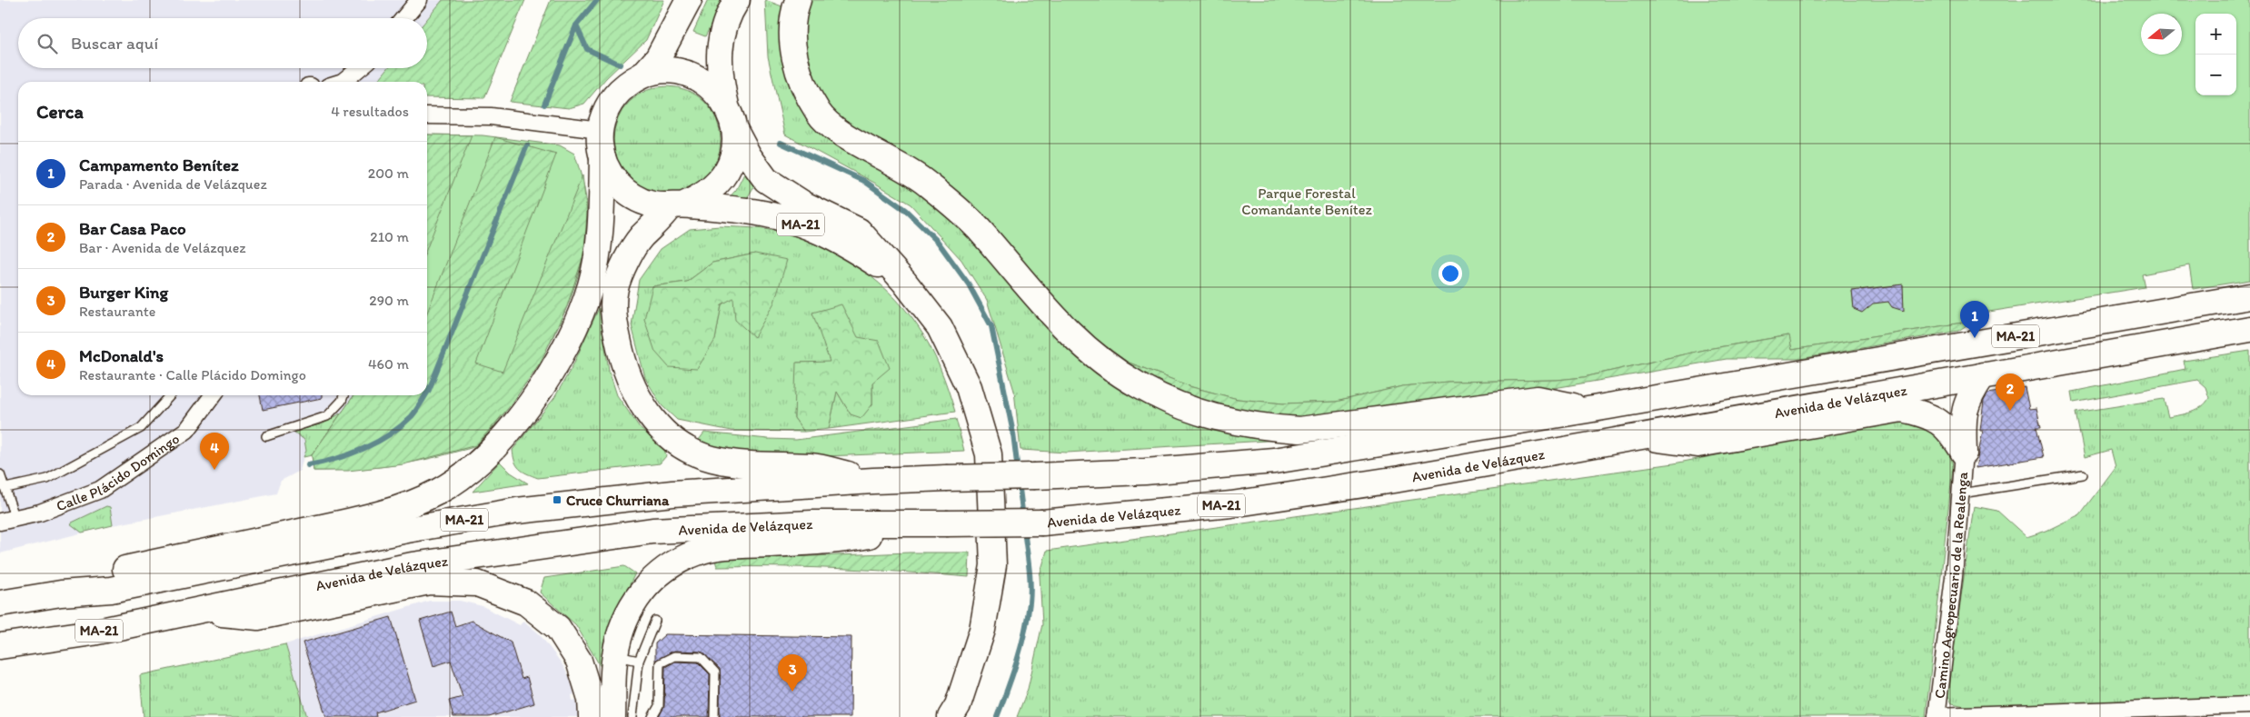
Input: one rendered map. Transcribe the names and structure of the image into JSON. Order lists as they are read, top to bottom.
{
  "streets": {
    "main road": ["MA-21", "Avenida de Velázquez"],
    "street": ["Calle Plácido Domingo", "Camino Agropecuario de la Realenga"]
  },
  "parks": ["Parque Forestal Comandante Benítez"],
  "places": {
    "transit": ["Cruce Churriana"]
  },
  "north": "left",
  "page": {
    "map_buttons": ["+", "−"],
    "search": "Buscar aquí",
    "heading": ["Cerca", "4 resultados"],
    "list": [
      {
        "mark": "1",
        "name": "Campamento Benítez",
        "note": "Parada · Avenida de Velázquez",
        "value": "200 m"
      },
      {
        "mark": "2",
        "name": "Bar Casa Paco",
        "note": "Bar · Avenida de Velázquez",
        "value": "210 m"
      },
      {
        "mark": "3",
        "name": "Burger King",
        "note": "Restaurante",
        "value": "290 m"
      },
      {
        "mark": "4",
        "name": "McDonald's",
        "note": "Restaurante · Calle Plácido Domingo",
        "value": "460 m"
      }
    ],
    "pins": [
      "1",
      "2",
      "4",
      "3"
    ]
  }
}
